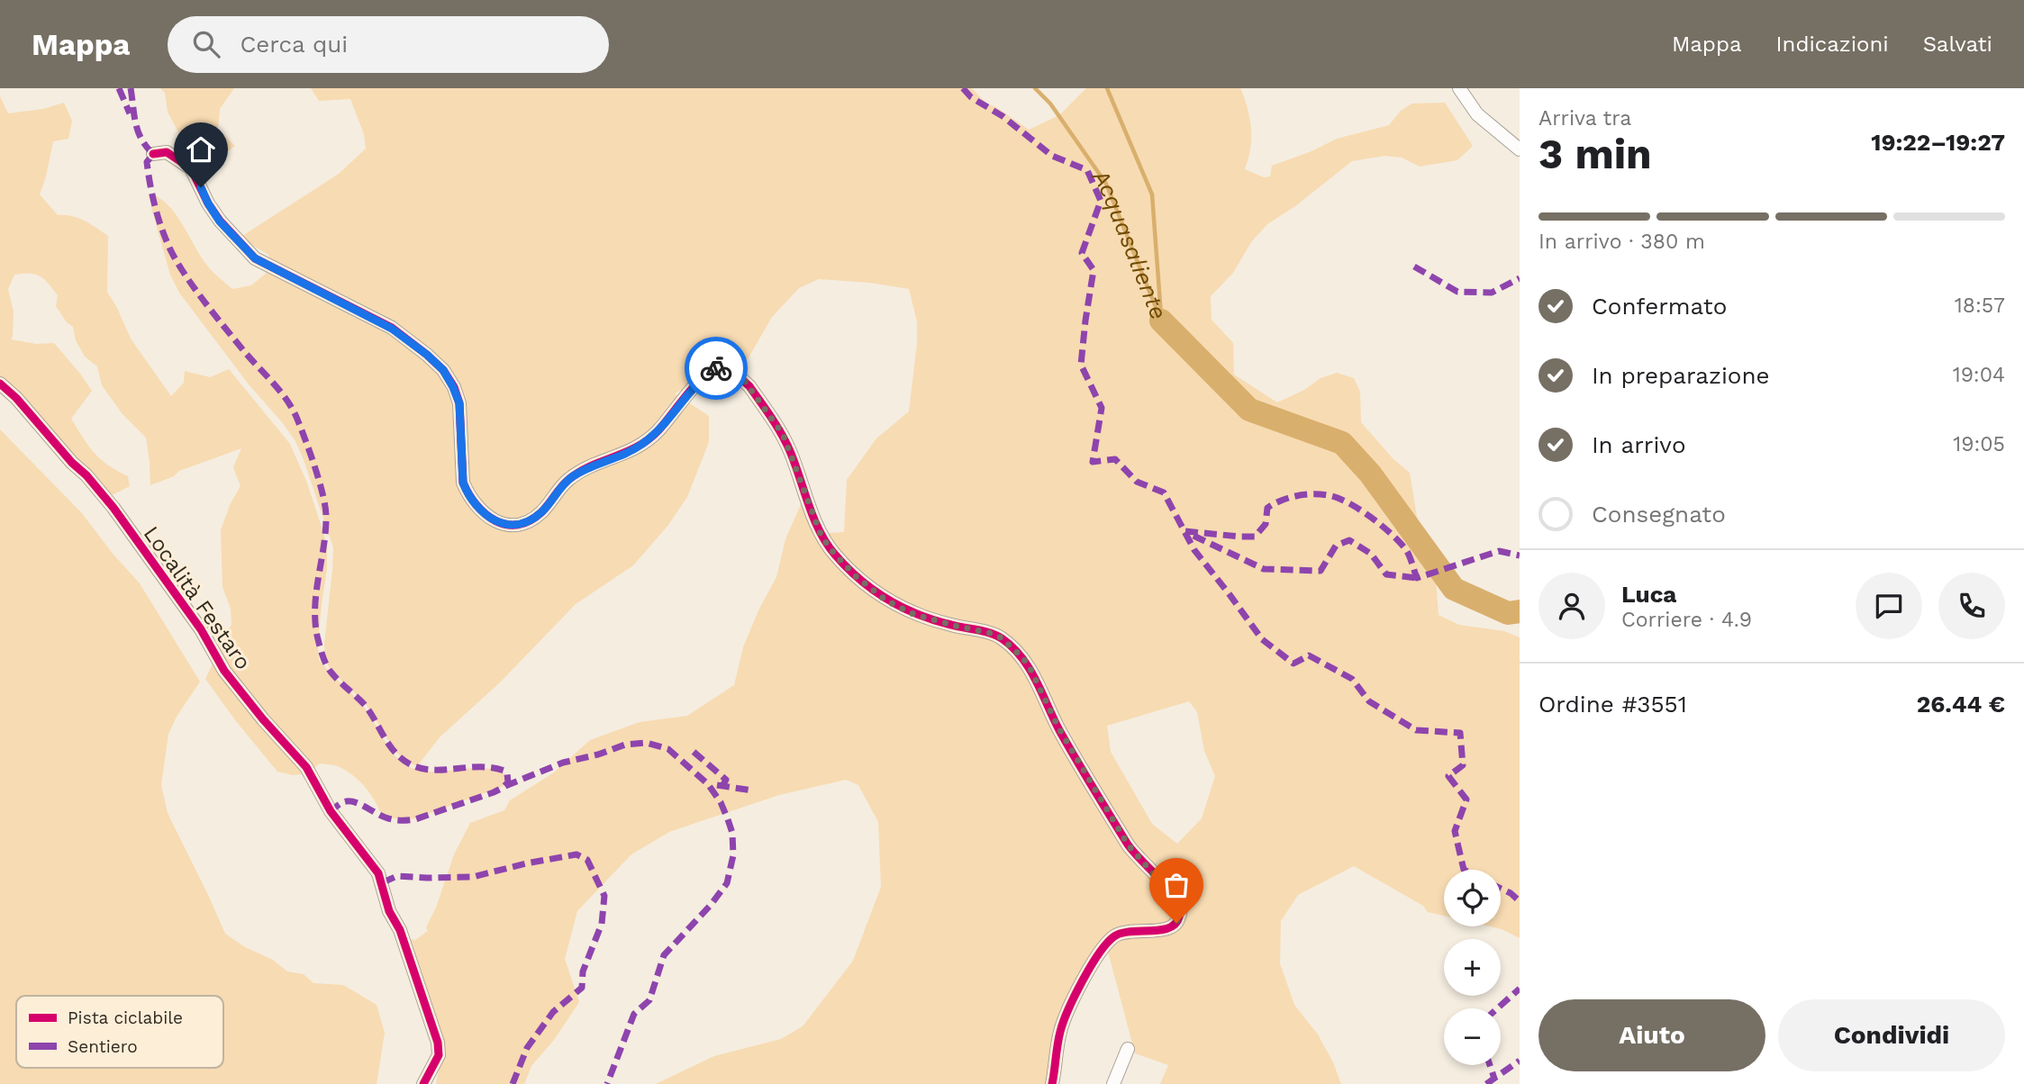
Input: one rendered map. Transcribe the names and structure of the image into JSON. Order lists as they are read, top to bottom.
{
  "streets": {
    "street": ["Località Festaro"]
  },
  "water": ["Acquasaliente"],
  "legend": ["Pista ciclabile", "Sentiero"],
  "page": {
    "header": "Mappa",
    "search": "Cerca qui",
    "nav": ["Mappa", "Indicazioni", "Salvati"],
    "heading": ["3 min", "Arriva tra", "19:22–19:27"],
    "panel": [
      "Luca",
      "Corriere · 4.9",
      "Ordine #3551",
      "26.44 €"
    ],
    "bar": "In arrivo · 380 m",
    "list": [
      ["Confermato", "18:57"],
      ["In preparazione", "19:04"],
      ["In arrivo", "19:05"],
      "Consegnato"
    ],
    "map_buttons": ["+", "−"],
    "buttons": ["Aiuto", "Condividi"]
  }
}
